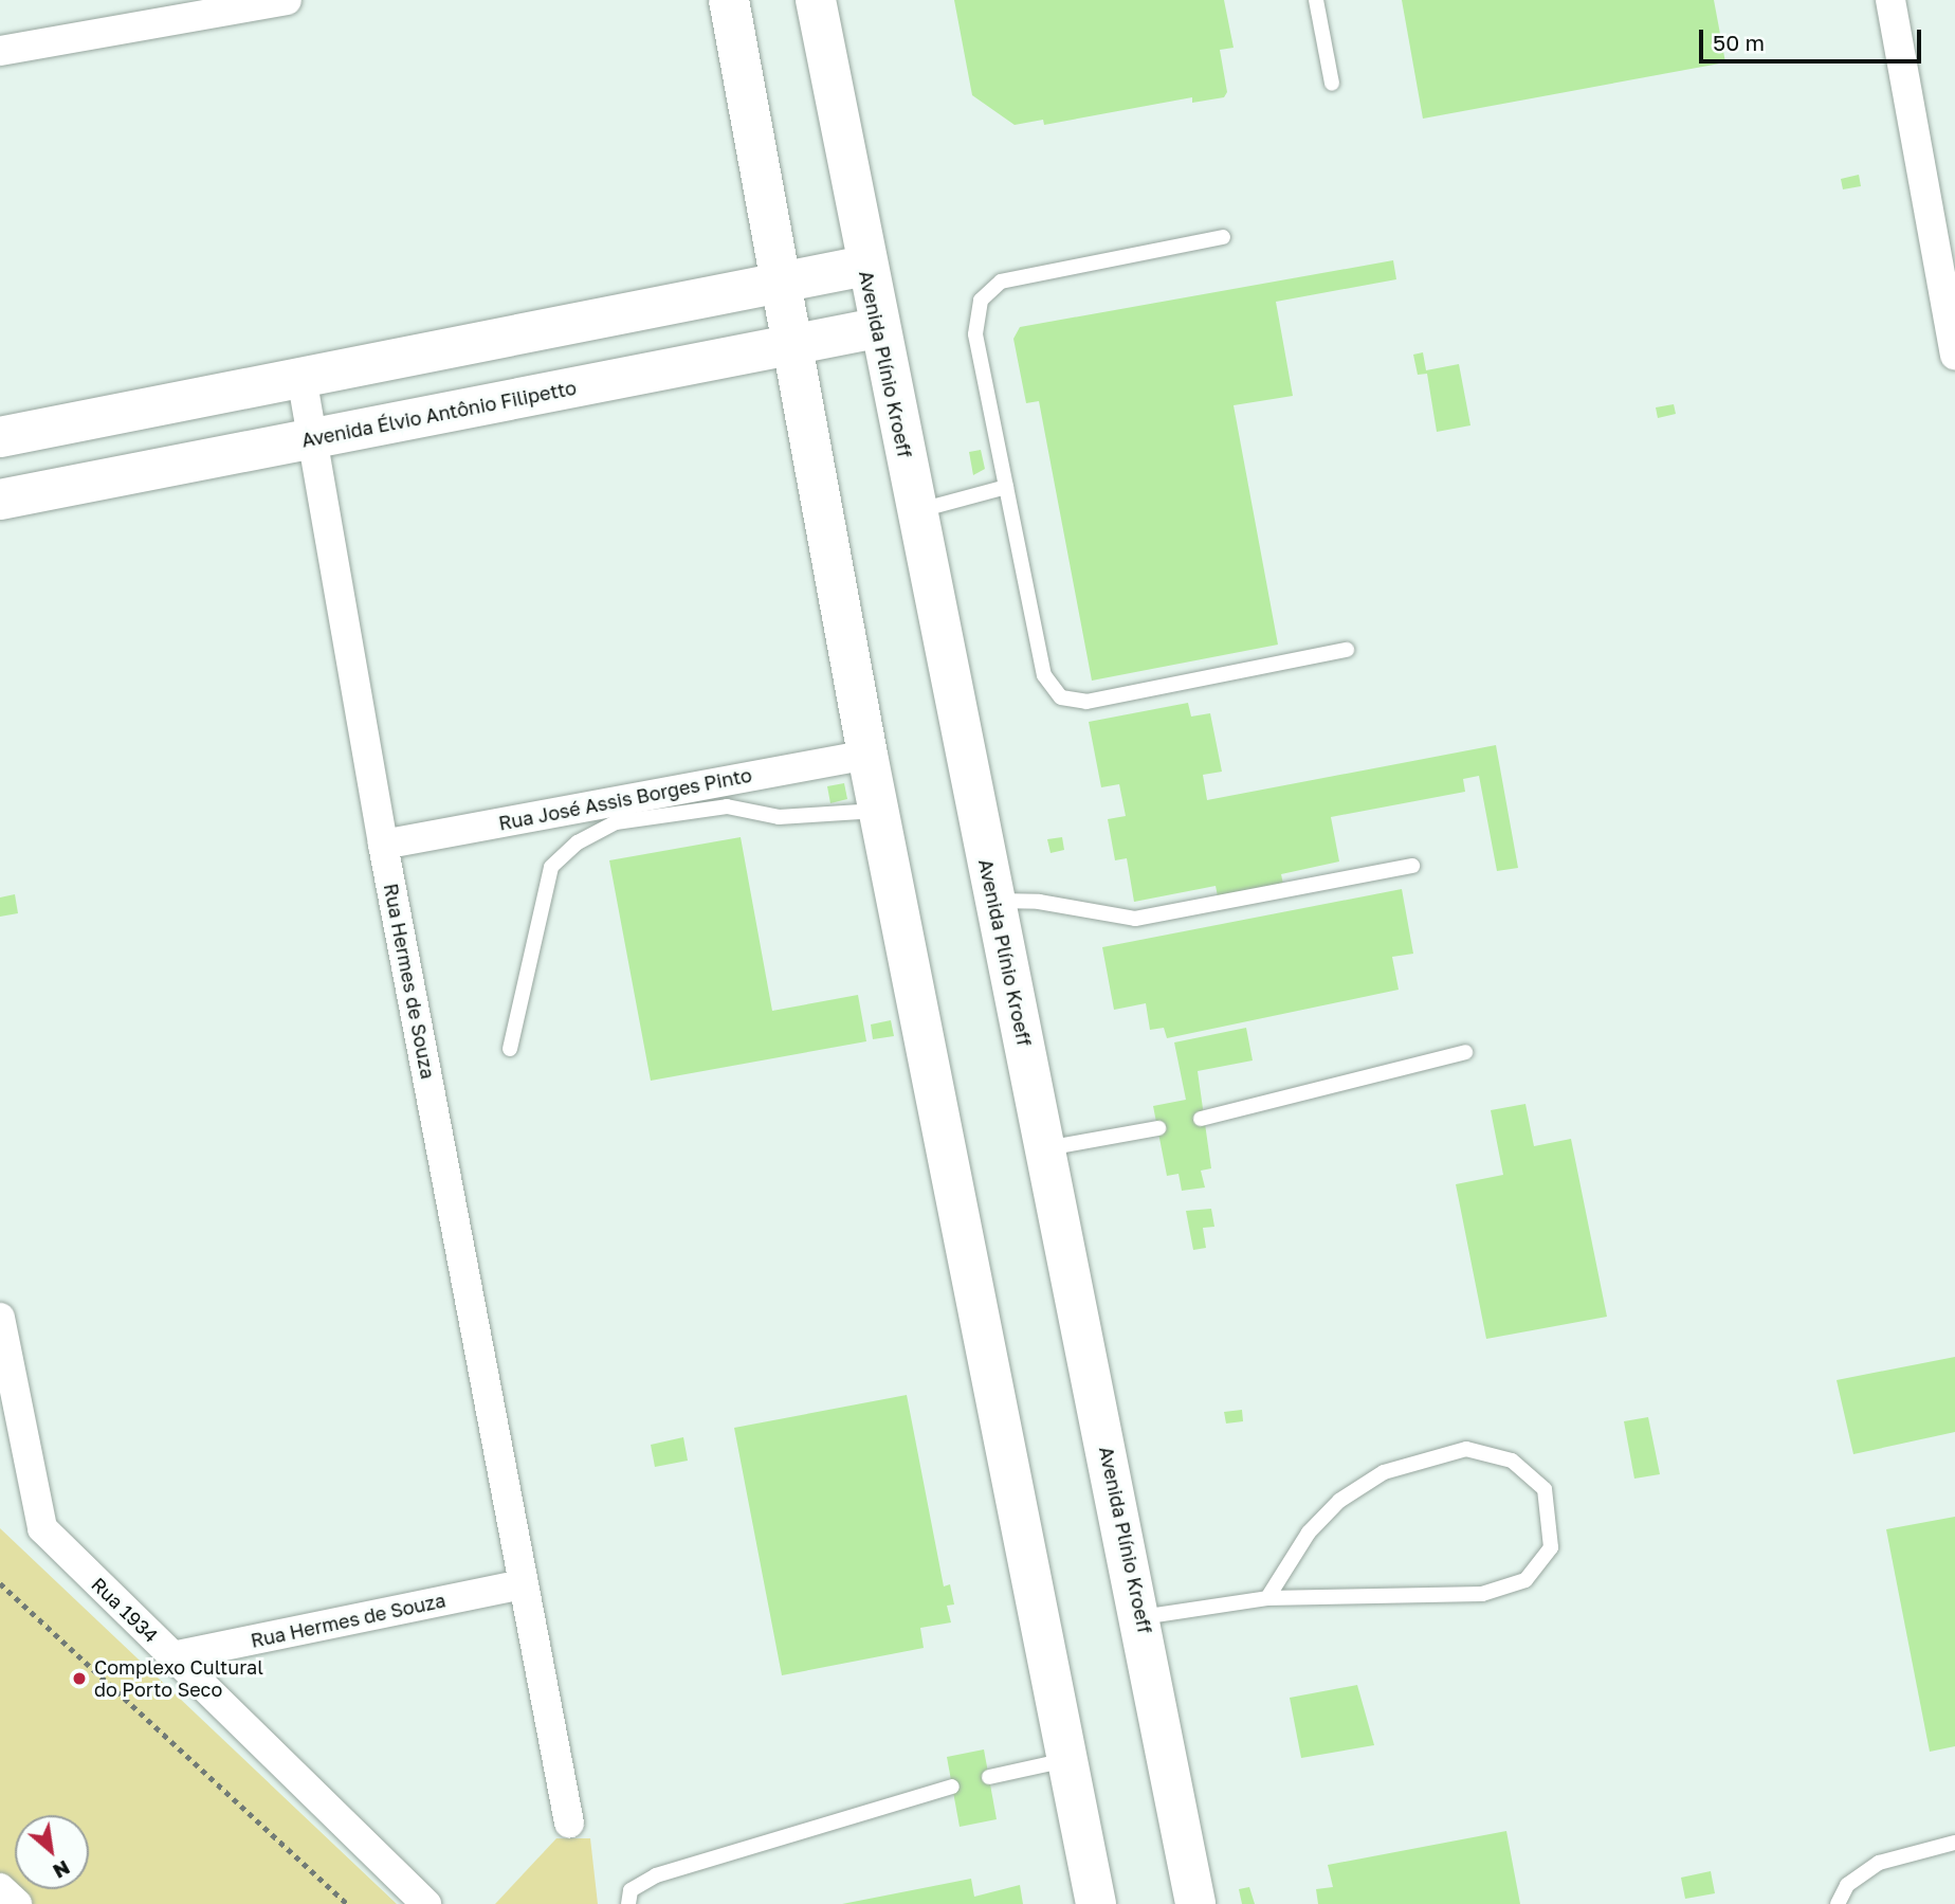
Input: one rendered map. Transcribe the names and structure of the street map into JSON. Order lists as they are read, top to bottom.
{
  "streets": {
    "main road": ["Avenida Plínio Kroeff", "Avenida Élvio Antônio Filipetto"],
    "street": ["Rua José Assis Borges Pinto", "Rua Hermes de Souza", "Rua 1934"]
  },
  "crossings": [
    ["Avenida Plínio Kroeff", "Avenida Élvio Antônio Filipetto"],
    ["Avenida Élvio Antônio Filipetto", "Rua Hermes de Souza"],
    ["Rua José Assis Borges Pinto", "Rua Hermes de Souza"],
    ["Rua Hermes de Souza", "Rua 1934"]
  ],
  "places": ["Complexo Cultural do Porto Seco"],
  "scale_bar": "50 m",
  "north": "bottom right"
}
